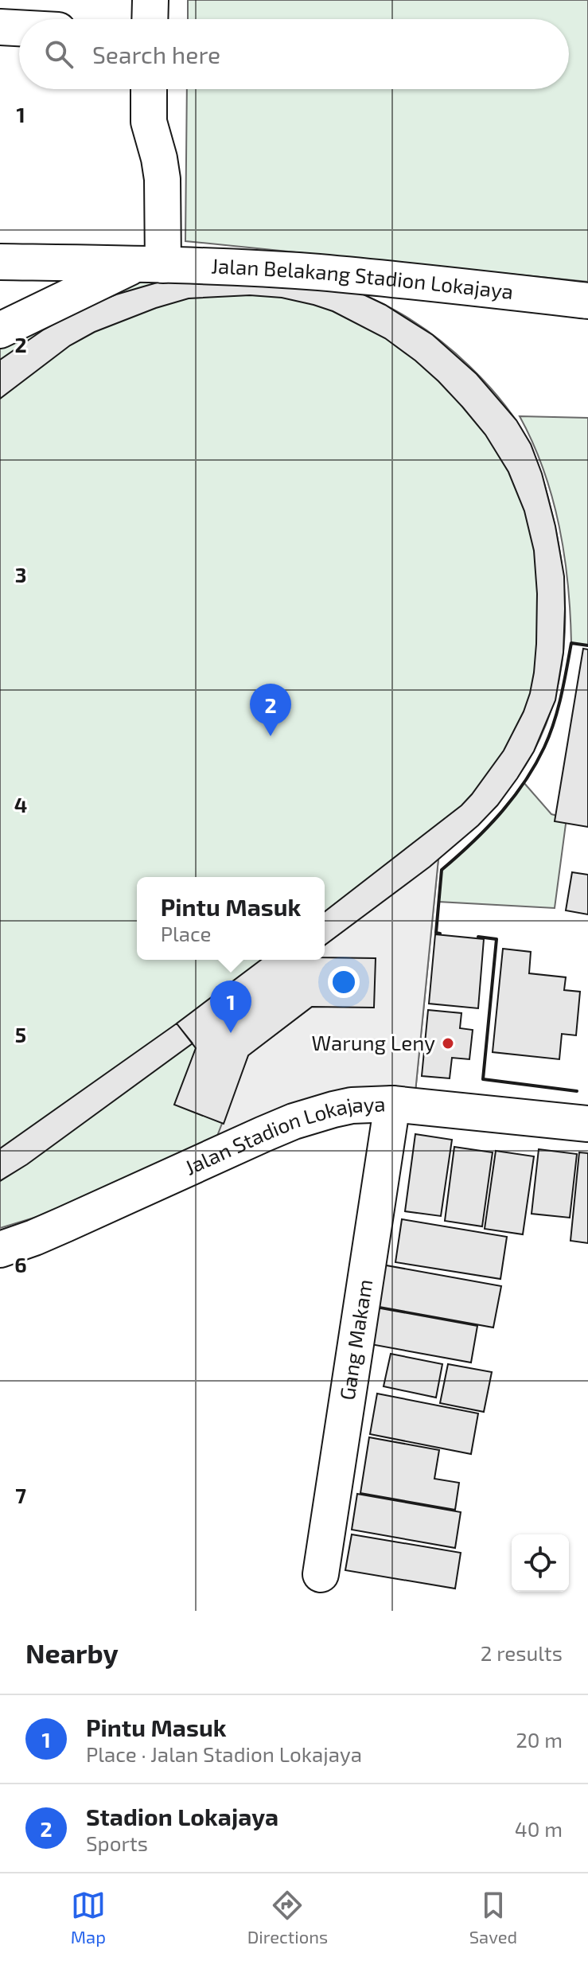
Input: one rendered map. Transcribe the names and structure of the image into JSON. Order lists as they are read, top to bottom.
{
  "streets": {
    "street": ["Jalan Belakang Stadion Lokajaya", "Jalan Stadion Lokajaya", "Gang Makam"]
  },
  "crossings": [
    ["Jalan Stadion Lokajaya", "Gang Makam"]
  ],
  "places": ["Warung Leny"],
  "page": {
    "search": "Search here",
    "pins": ["2", "1"],
    "popup": ["Pintu Masuk", "Place"],
    "heading": ["Nearby", "2 results"],
    "list": [
      {
        "mark": "1",
        "name": "Pintu Masuk",
        "note": "Place · Jalan Stadion Lokajaya",
        "value": "20 m"
      },
      {
        "mark": "2",
        "name": "Stadion Lokajaya",
        "note": "Sports",
        "value": "40 m"
      }
    ],
    "nav": ["Map", "Directions", "Saved"]
  },
  "grid": {
    "rows": [
      "1",
      "2",
      "3",
      "4",
      "5",
      "6",
      "7"
    ]
  }
}
